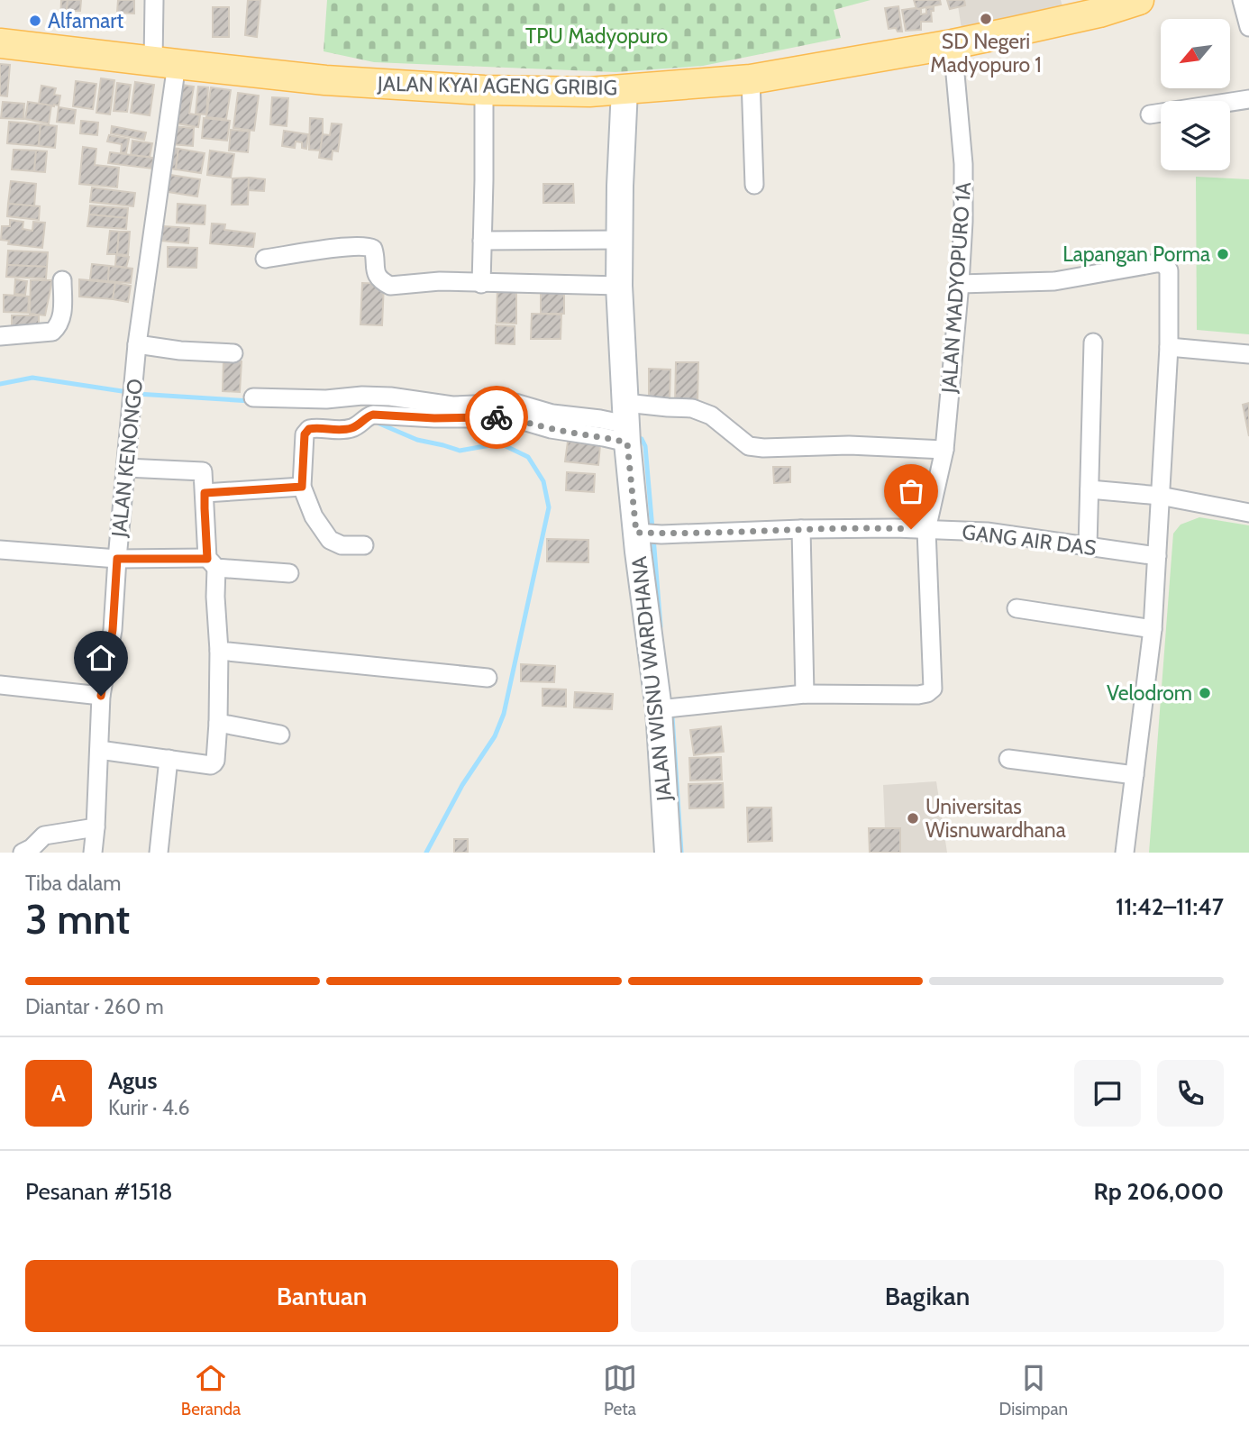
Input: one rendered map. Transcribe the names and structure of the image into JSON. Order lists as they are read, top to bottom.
{
  "streets": {
    "main road": ["JALAN KYAI AGENG GRIBIG"],
    "street": [
      "JALAN MADYOPURO 1A",
      "JALAN KENONGO",
      "GANG AIR DAS",
      "JALAN WISNU WARDHANA"
    ]
  },
  "crossings": [
    ["JALAN KYAI AGENG GRIBIG", "JALAN MADYOPURO 1A"],
    ["JALAN KYAI AGENG GRIBIG", "JALAN KENONGO"],
    ["JALAN KYAI AGENG GRIBIG", "JALAN WISNU WARDHANA"],
    ["JALAN MADYOPURO 1A", "GANG AIR DAS"],
    ["GANG AIR DAS", "JALAN WISNU WARDHANA"]
  ],
  "parks": ["TPU Madyopuro"],
  "places": [
    "SD Negeri Madyopuro 1",
    "Alfamart",
    "Lapangan Porma",
    "Velodrom",
    "Universitas Wisnuwardhana"
  ],
  "north": "bottom left",
  "page": {
    "heading": ["3 mnt", "Tiba dalam", "11:42–11:47"],
    "panel": [
      "Agus",
      "Kurir · 4.6",
      "Pesanan #1518",
      "Rp 206,000"
    ],
    "bar": "Diantar · 260 m",
    "round": "A",
    "buttons": ["Bantuan", "Bagikan"],
    "tabs": ["Beranda", "Peta", "Disimpan"]
  }
}
